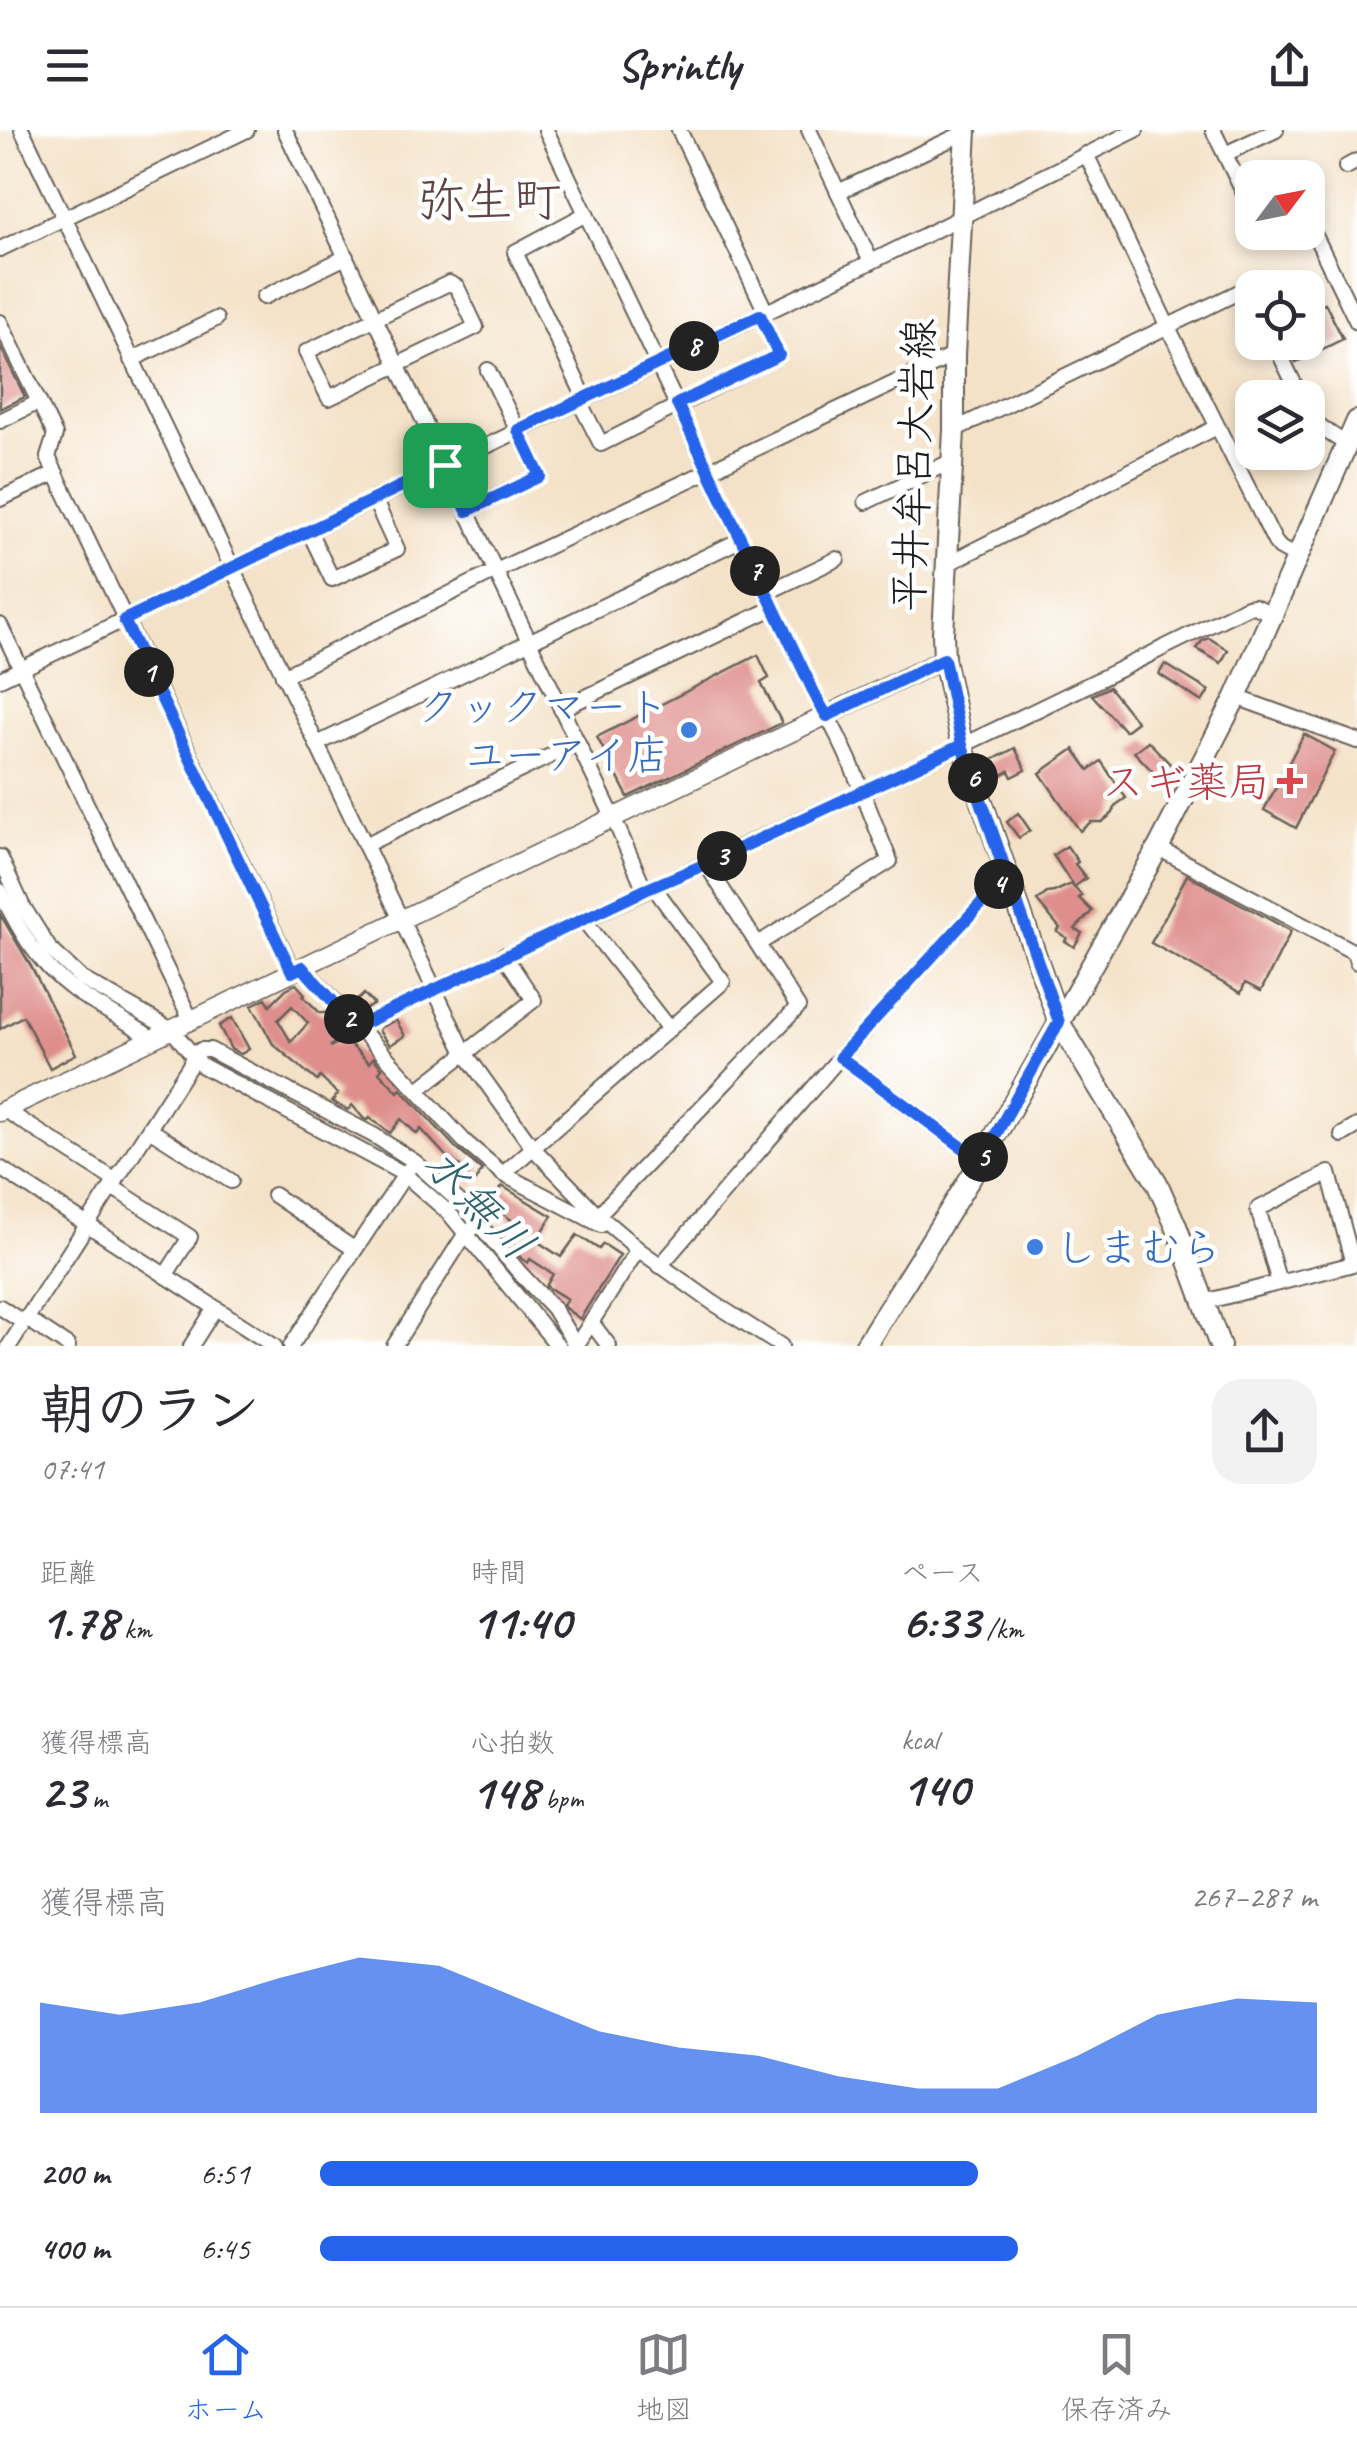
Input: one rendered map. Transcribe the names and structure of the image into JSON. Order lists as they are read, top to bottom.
{
  "streets": {
    "main road": ["平井牟呂大岩線"]
  },
  "districts": ["弥生町"],
  "water": ["水無川"],
  "places": {
    "other": ["クックマート ユーアイ店", "しまむら"],
    "health": ["スギ薬局"]
  },
  "north": "top right",
  "page": {
    "header": "Sprintly",
    "pins": [
      "8",
      "7",
      "1",
      "6",
      "3",
      "4",
      "2",
      "5"
    ],
    "heading": ["朝のラン", "07:41"],
    "stats": [
      ["距離", "1.78 km"],
      ["時間", "11:40"],
      ["ペース", "6:33 /km"],
      ["獲得標高", "23 m"],
      ["心拍数", "148 bpm"],
      ["kcal", "140"]
    ],
    "chart": ["獲得標高", "267–287 m"],
    "list": [
      {
        "name": "200 m",
        "note": "6:51"
      },
      {
        "name": "400 m",
        "note": "6:45"
      }
    ],
    "tabs": ["ホーム", "地図", "保存済み"]
  }
}
